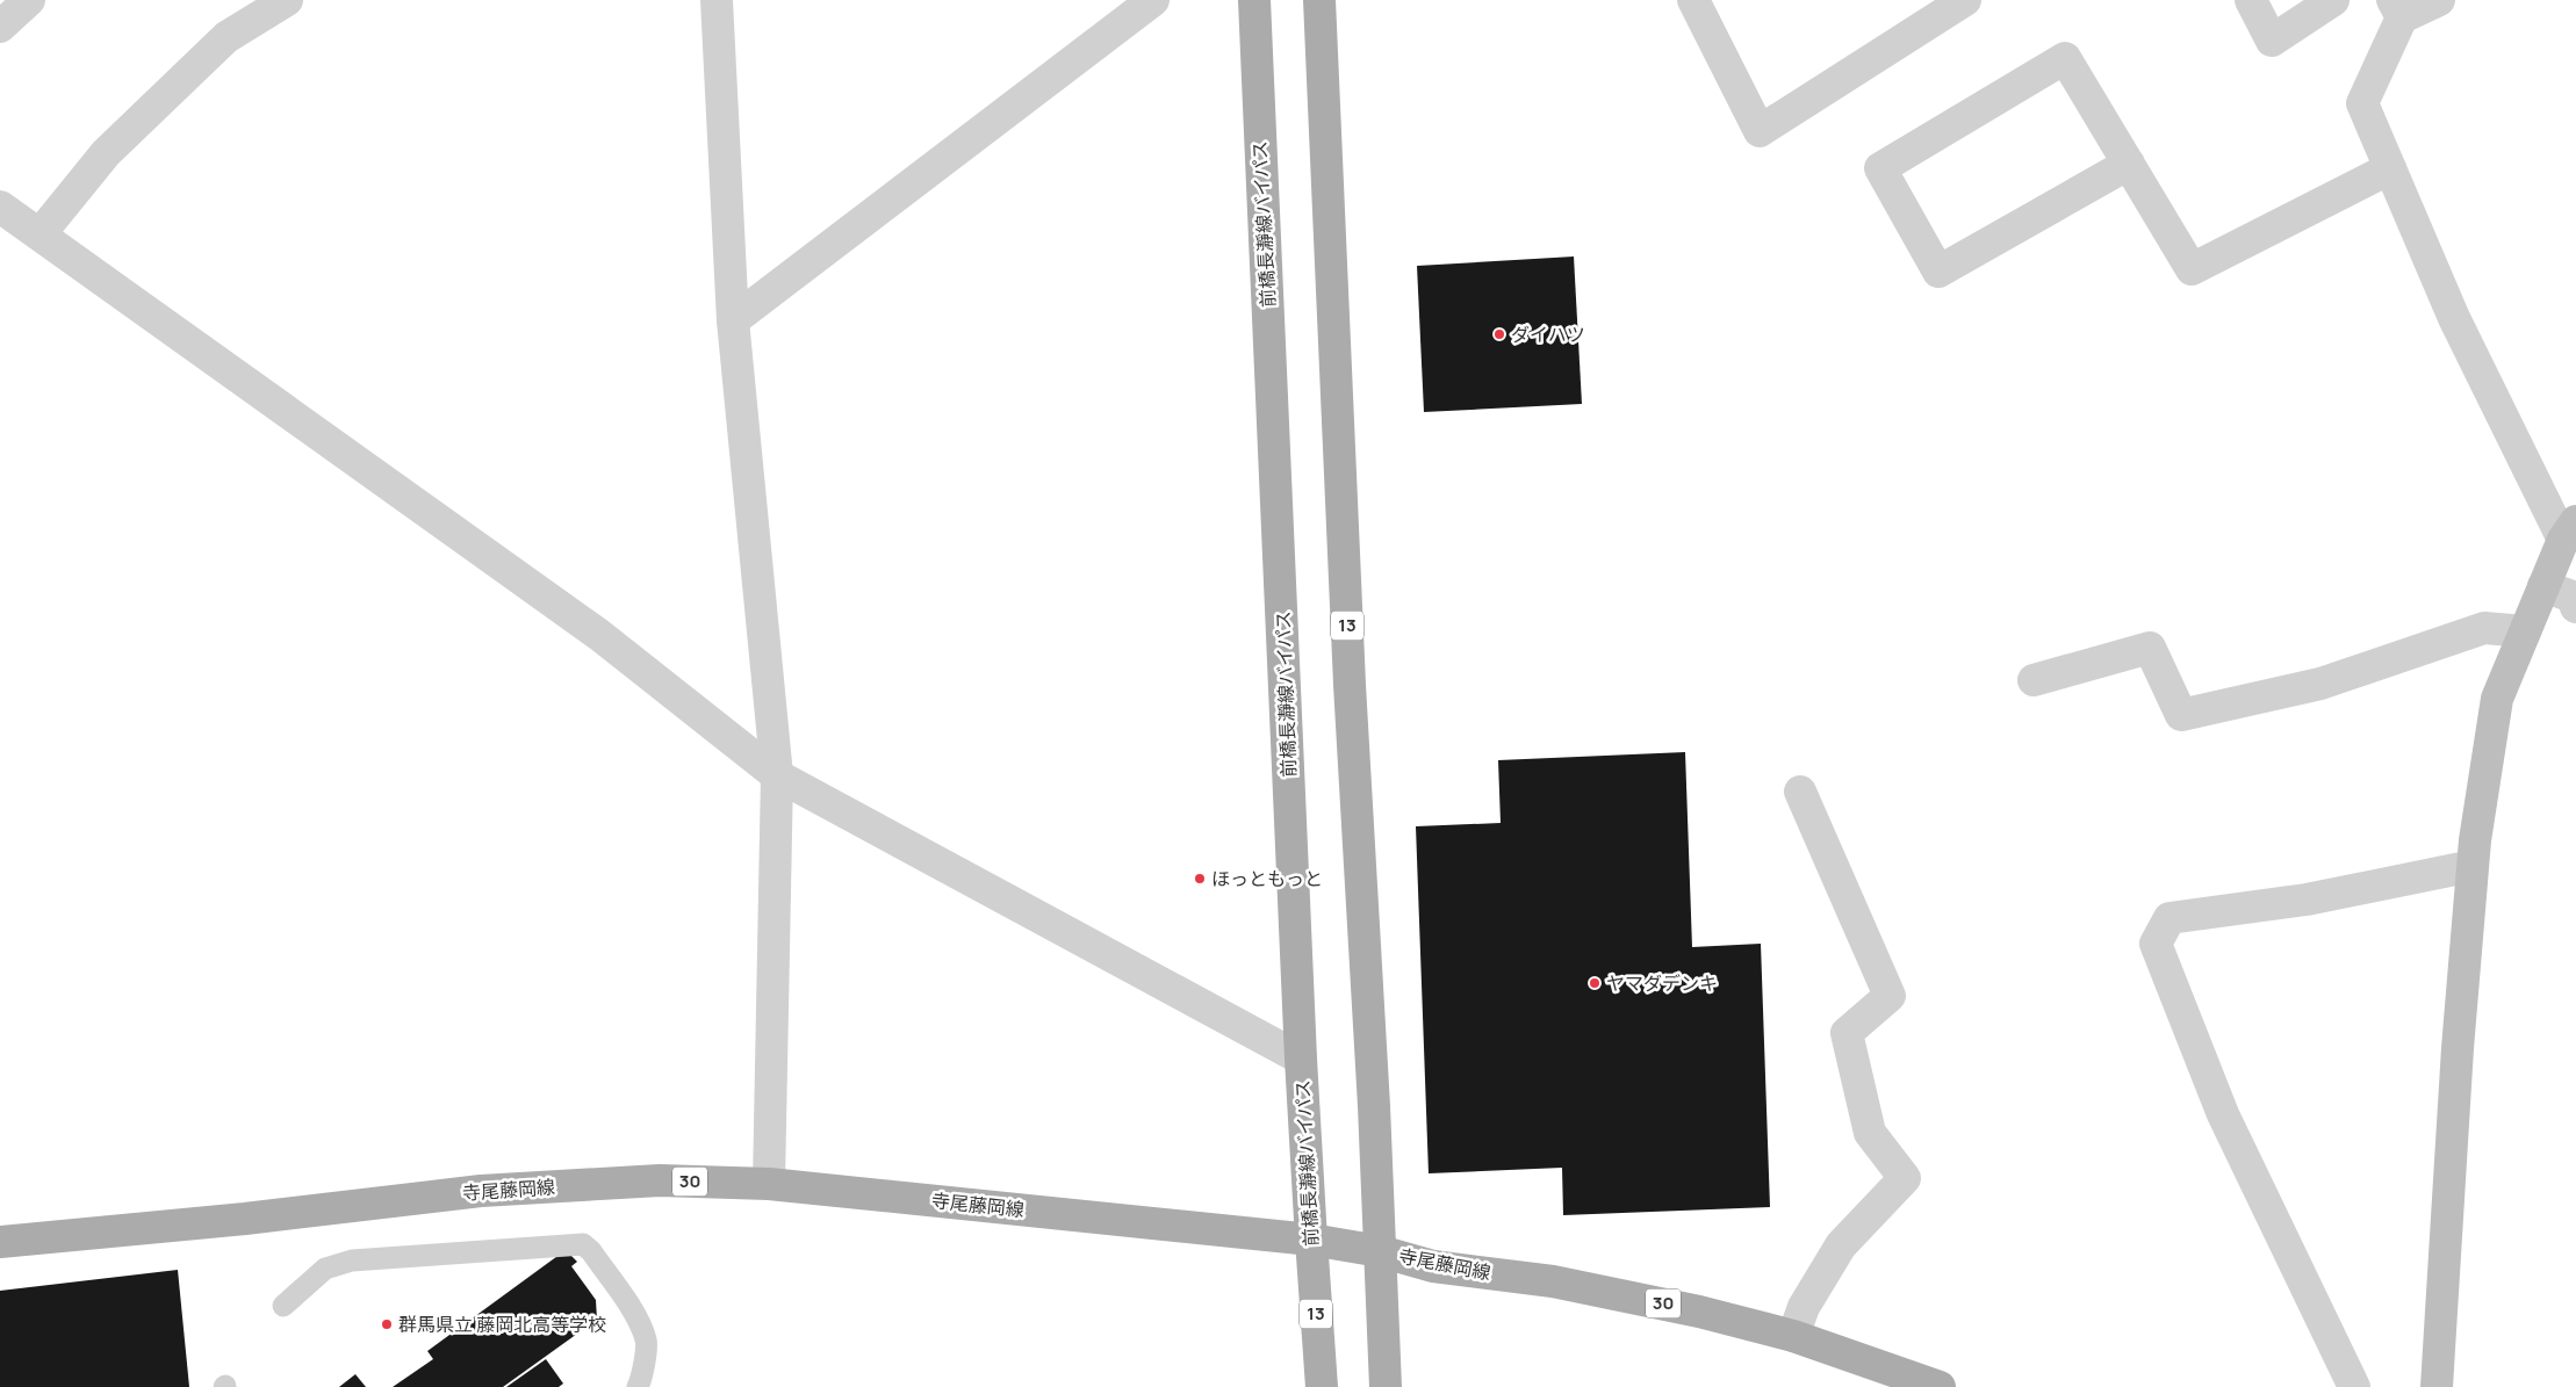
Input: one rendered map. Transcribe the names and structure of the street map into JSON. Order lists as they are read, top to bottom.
{
  "streets": {
    "main road": [
      "前橋長瀞線バイパス",
      "13",
      "30",
      "寺尾藤岡線"
    ]
  },
  "crossings": [
    ["前橋長瀞線バイパス", "寺尾藤岡線"],
    ["13", "寺尾藤岡線"]
  ],
  "places": [
    "ダイハツ",
    "ほっともっと",
    "ヤマダデンキ",
    "群馬県立 藤岡北高等学校"
  ]
}
